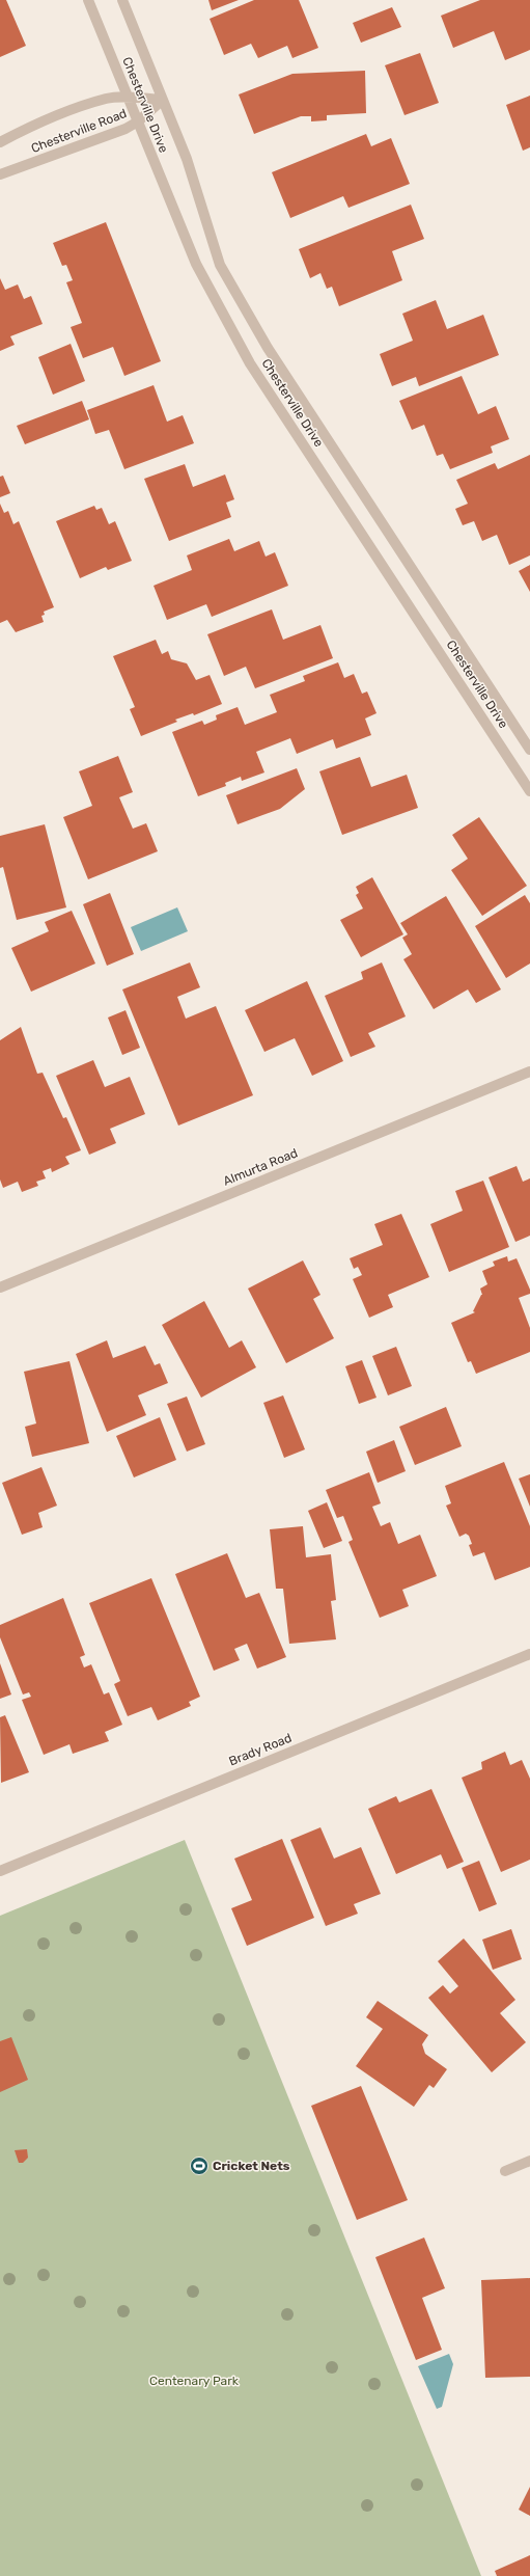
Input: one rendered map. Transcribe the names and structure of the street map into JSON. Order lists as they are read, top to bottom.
{
  "streets": {
    "street": [
      "Chesterville Drive",
      "Chesterville Road",
      "Almurta Road",
      "Brady Road"
    ]
  },
  "crossings": [
    ["Chesterville Drive", "Chesterville Road"]
  ],
  "parks": ["Centenary Park"],
  "places": {
    "sports": ["Cricket Nets"]
  }
}
